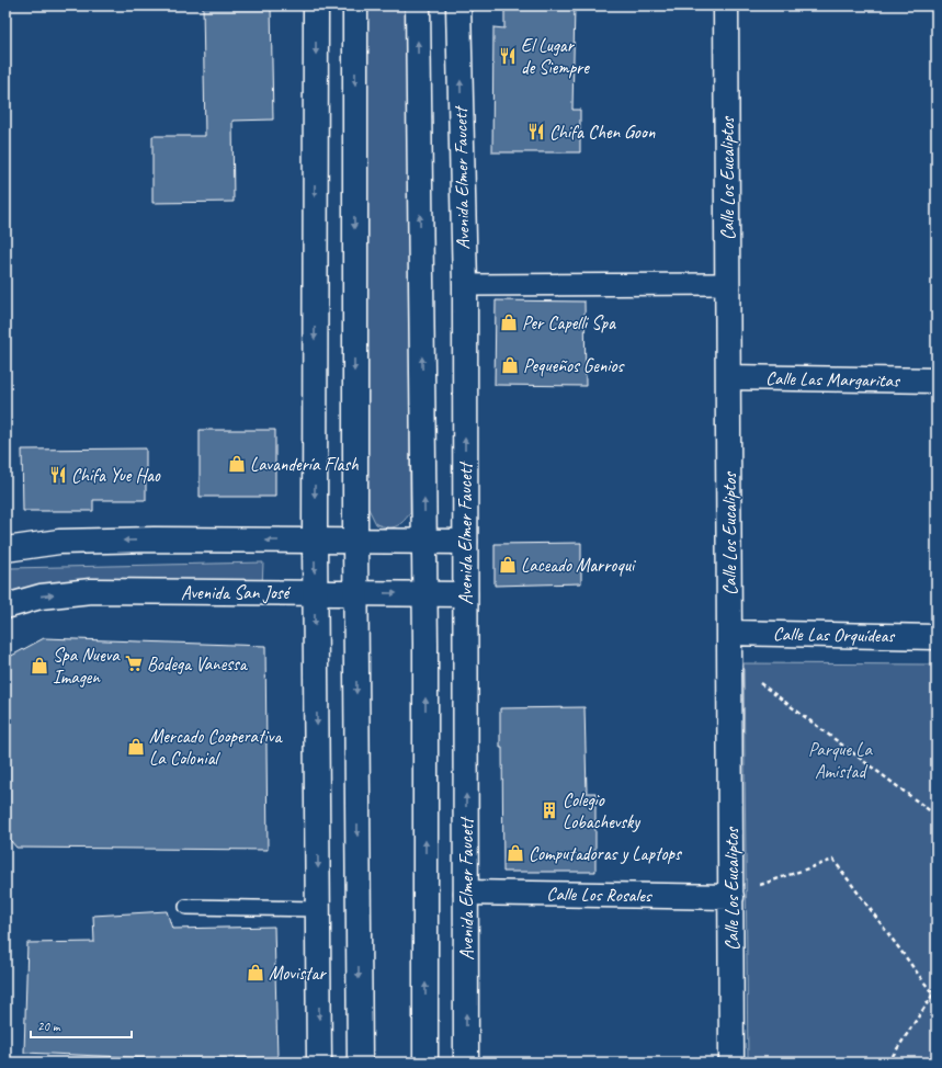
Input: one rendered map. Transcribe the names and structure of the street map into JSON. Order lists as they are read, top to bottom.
{
  "streets": {
    "main road": [
      "Avenida Elmer Faucett",
      "Calle Los Eucaliptos",
      "Calle Las Margaritas",
      "Avenida San José",
      "Calle Las Orquídeas",
      "Calle Los Rosales"
    ]
  },
  "crossings": [
    ["Avenida Elmer Faucett", "Avenida San José"],
    ["Avenida Elmer Faucett", "Calle Los Rosales"],
    ["Calle Los Eucaliptos", "Calle Las Margaritas"],
    ["Calle Los Eucaliptos", "Calle Las Orquídeas"],
    ["Calle Los Eucaliptos", "Calle Los Rosales"]
  ],
  "parks": ["Parque La Amistad"],
  "places": {
    "restaurant": ["El Lugar de Siempre", "Chifa Chen Goon", "Chifa Yue Hao"],
    "shop": [
      "Per Capelli Spa",
      "Pequeños Genios",
      "Lavandería Flash",
      "Laceado Marroqui",
      "Spa Nueva Imagen",
      "Mercado Cooperativa La Colonial",
      "Computadoras y Laptops",
      "Movistar"
    ],
    "supermarket": ["Bodega Vanessa"],
    "building": ["Colegio Lobachevsky"]
  },
  "scale_bar": "20 m"
}
